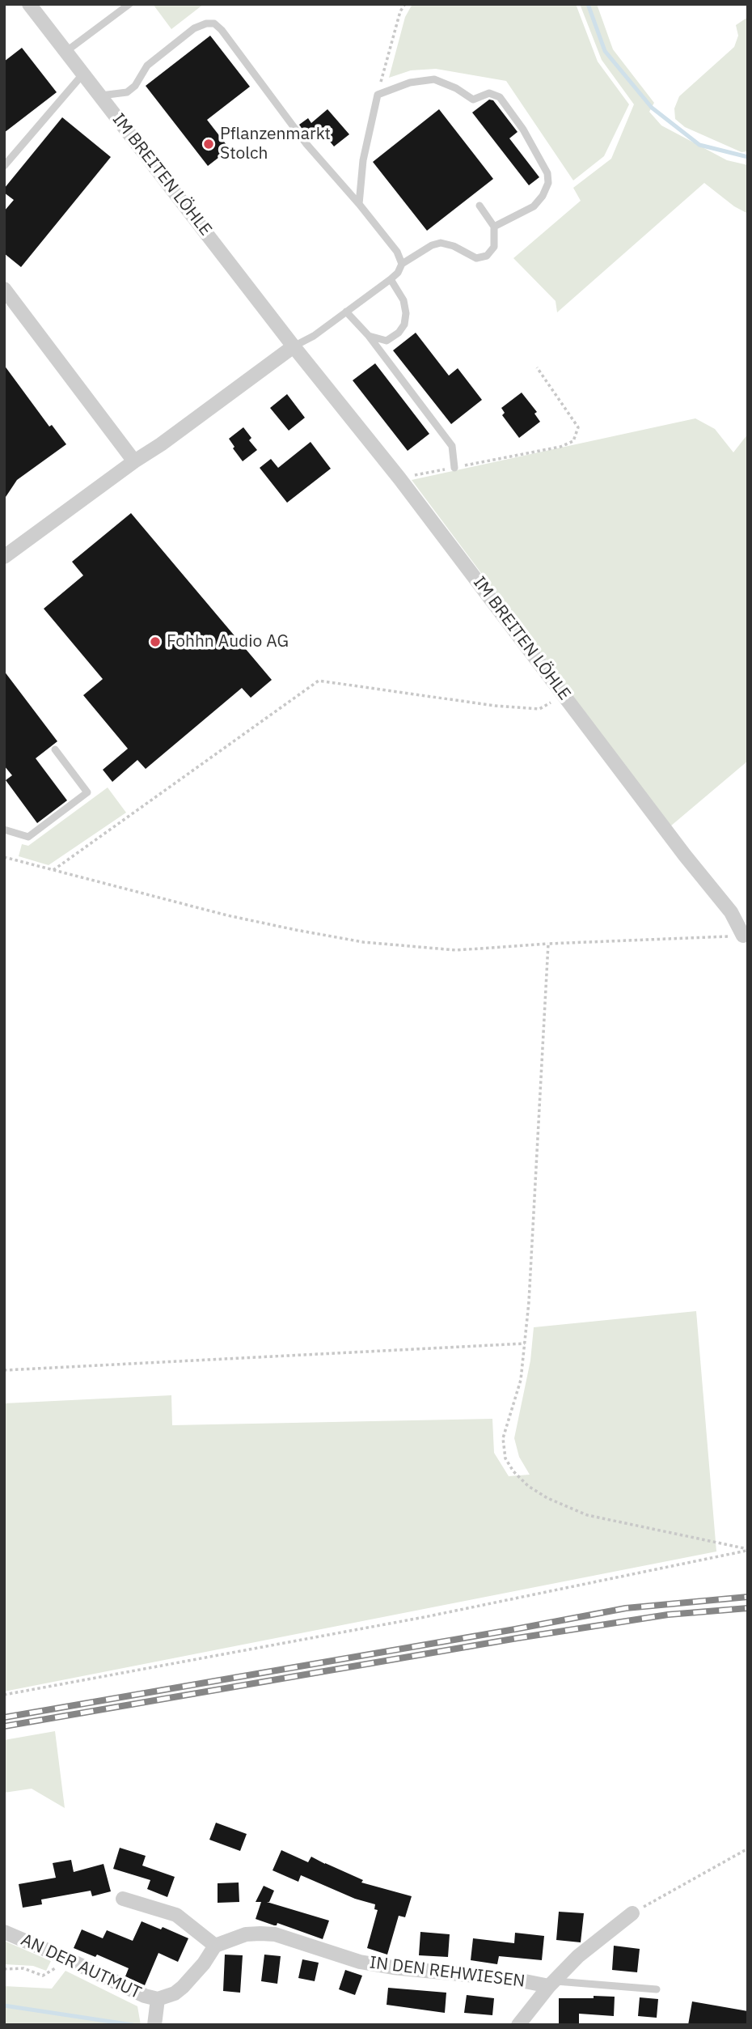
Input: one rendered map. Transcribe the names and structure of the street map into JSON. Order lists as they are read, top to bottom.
{
  "streets": {
    "street": ["IM BREITEN LÖHLE", "AN DER AUTMUT", "IN DEN REHWIESEN"]
  },
  "places": ["Pflanzenmarkt Stolch", "Fohhn Audio AG"]
}
